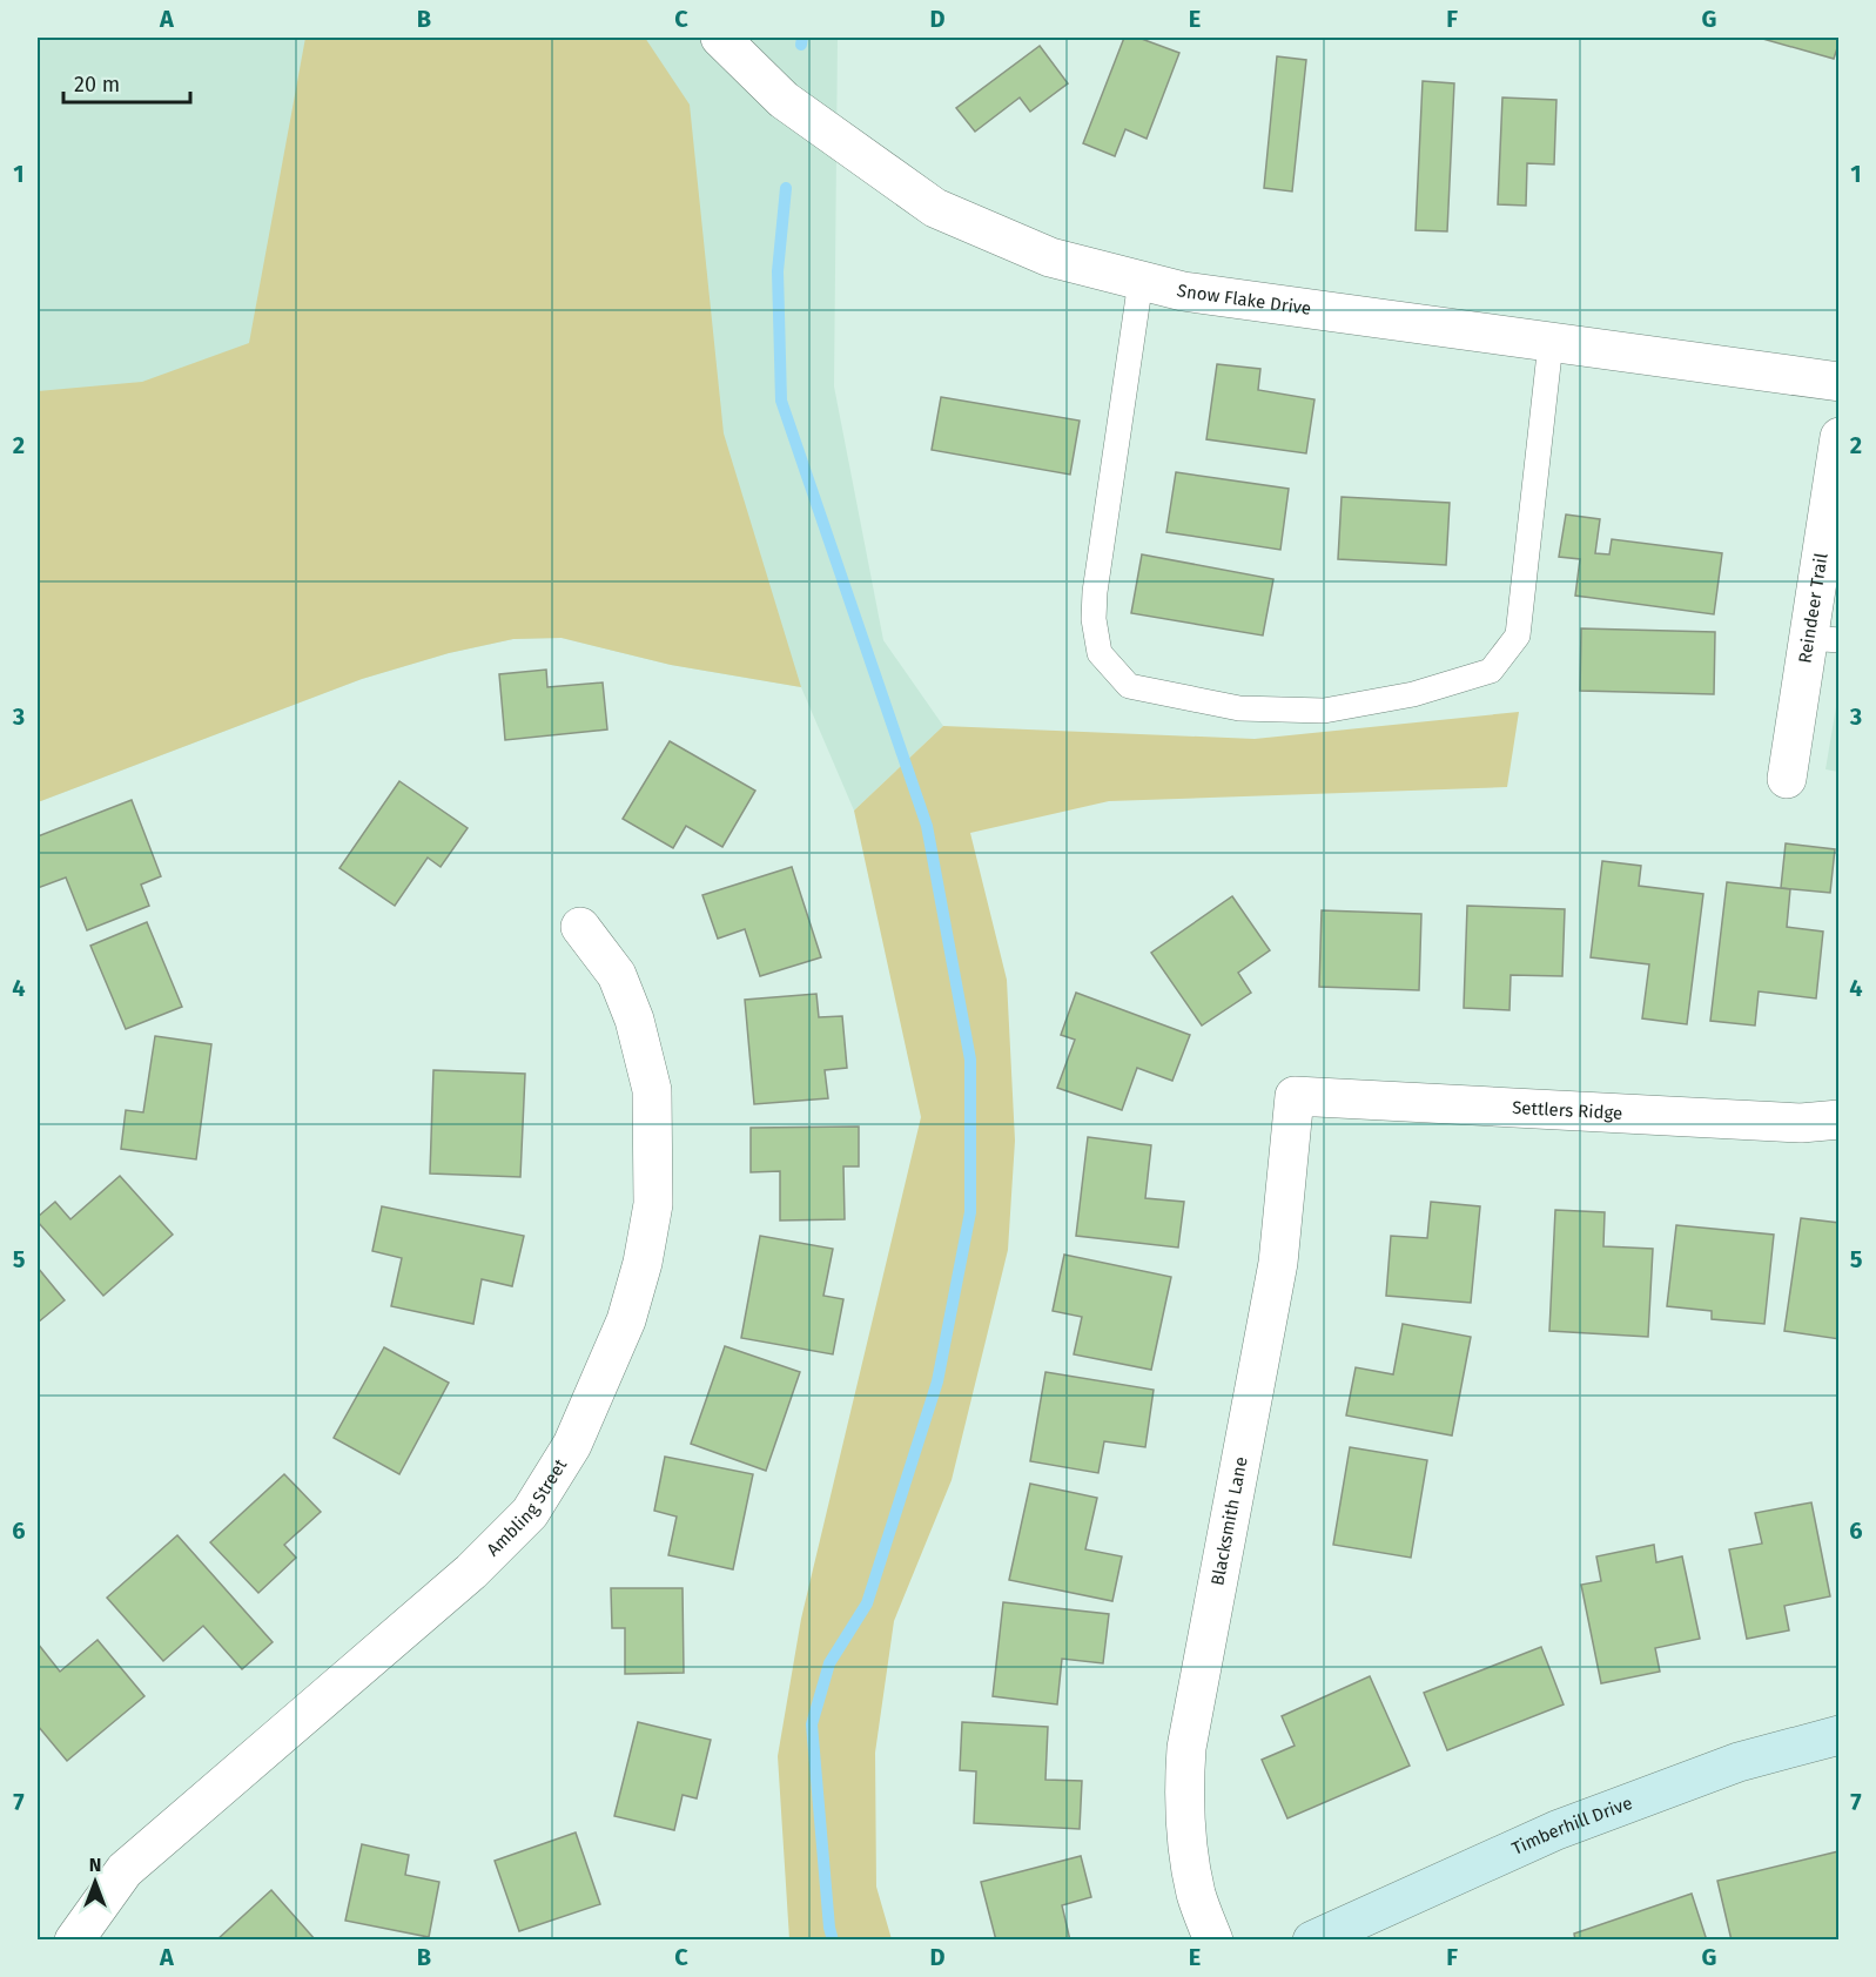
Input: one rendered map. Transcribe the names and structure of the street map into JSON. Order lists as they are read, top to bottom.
{
  "streets": {
    "street": [
      "Snow Flake Drive",
      "Reindeer Trail",
      "Settlers Ridge",
      "Ambling Street",
      "Blacksmith Lane",
      "Timberhill Drive"
    ]
  },
  "crossings": [
    ["Settlers Ridge", "Blacksmith Lane"]
  ],
  "scale_bar": "20 m",
  "north": "top",
  "grid": {
    "columns": [
      "A",
      "B",
      "C",
      "D",
      "E",
      "F",
      "G"
    ],
    "rows": [
      "1",
      "2",
      "3",
      "4",
      "5",
      "6",
      "7"
    ]
  }
}
